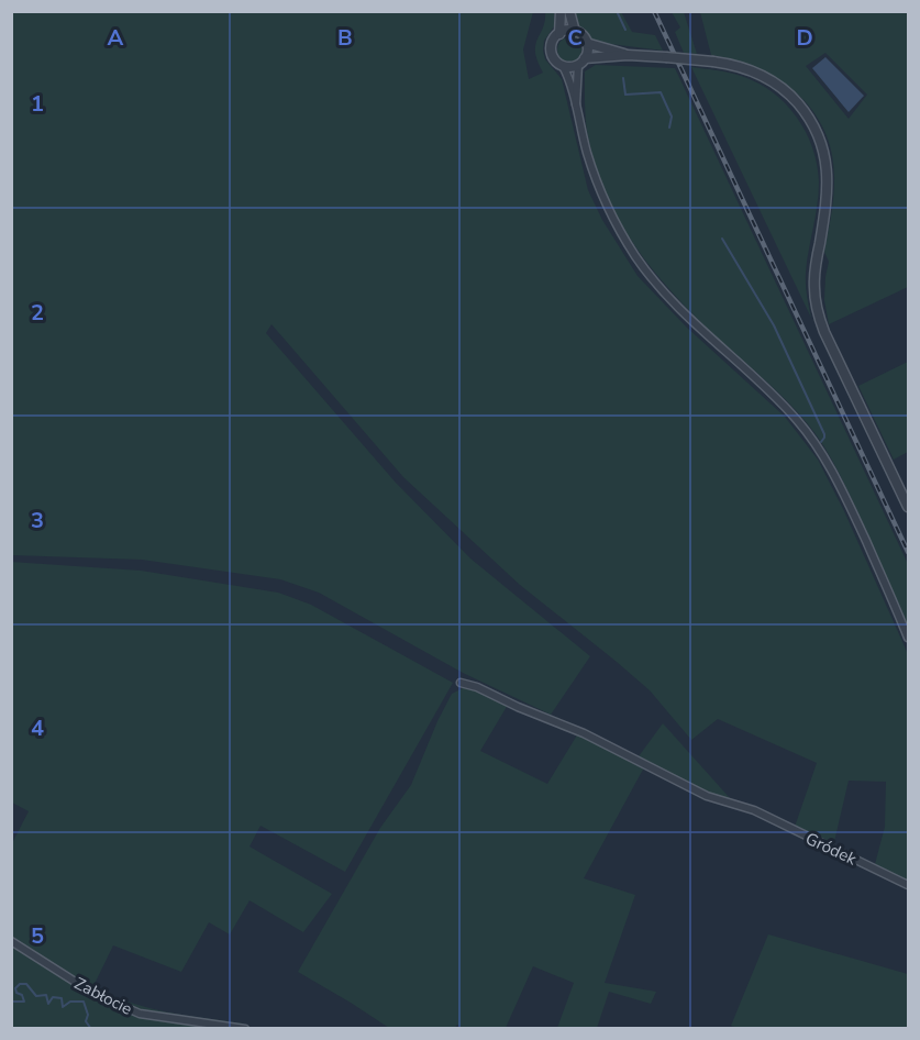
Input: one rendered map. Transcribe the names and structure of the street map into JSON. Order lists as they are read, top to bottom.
{
  "streets": {
    "street": ["Gródek", "Zabłocie"]
  },
  "grid": {
    "columns": [
      "A",
      "B",
      "C",
      "D"
    ],
    "rows": [
      "1",
      "2",
      "3",
      "4",
      "5"
    ]
  }
}
